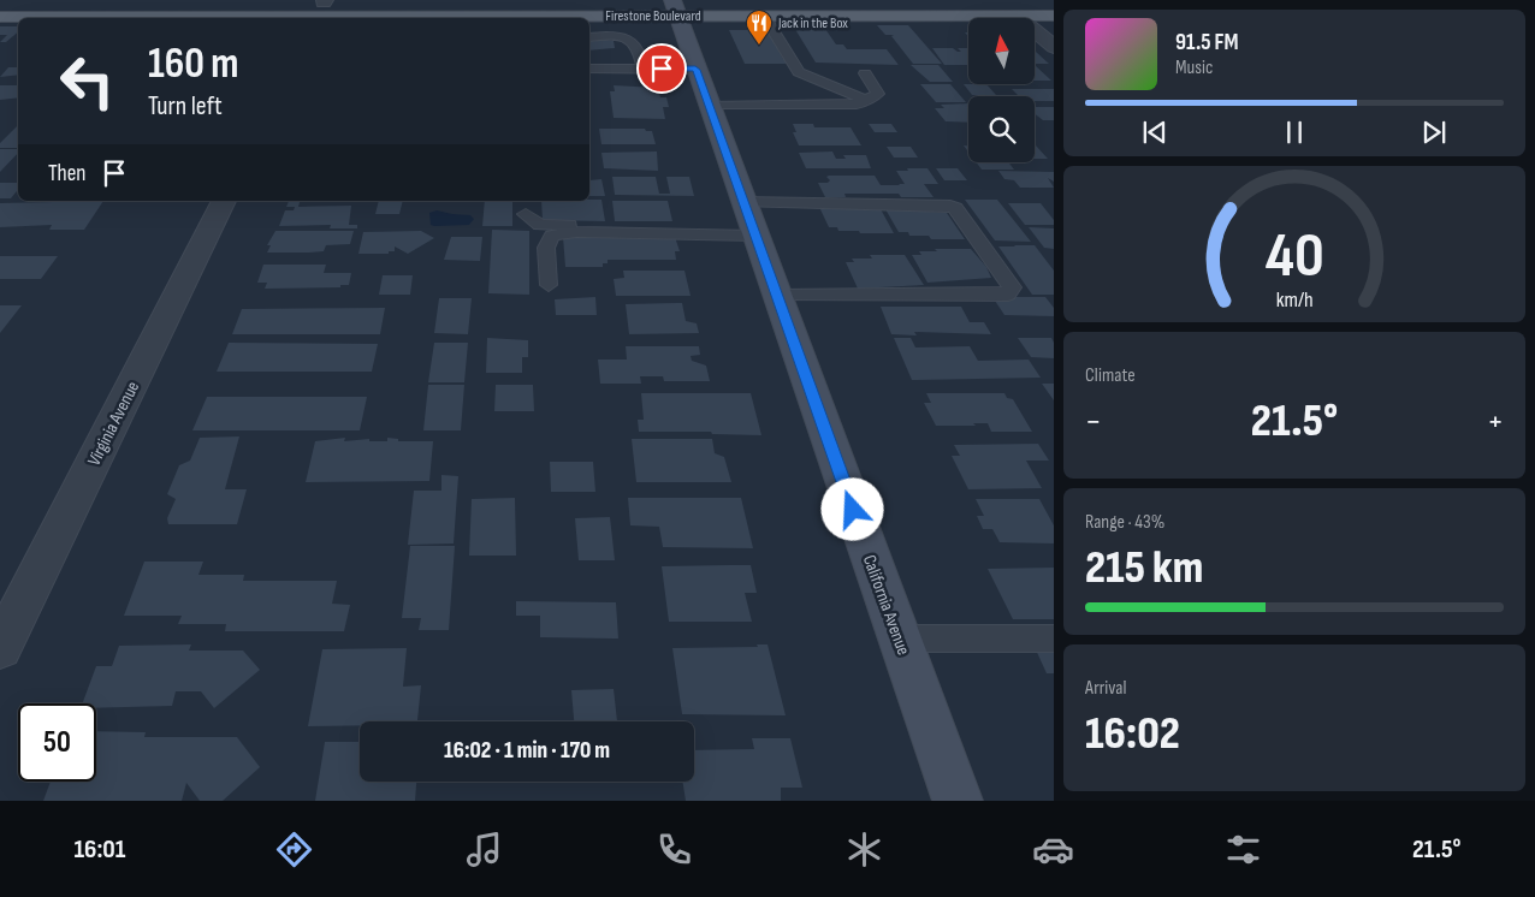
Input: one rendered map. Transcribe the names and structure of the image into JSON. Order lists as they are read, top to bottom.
{
  "streets": {
    "main road": ["Firestone Boulevard", "California Avenue"],
    "street": ["Virginia Avenue"]
  },
  "crossings": [
    ["Firestone Boulevard", "California Avenue"]
  ],
  "places": {
    "restaurant": ["Jack in the Box"]
  },
  "north": "top",
  "page": {
    "turn": ["160 m", "Turn left"],
    "song": ["91.5 FM", "Music"],
    "then": "Then",
    "tile": [
      "Climate",
      ["Range · 43%", "215 km"],
      ["Arrival", "16:02"]
    ],
    "heat": ["−", "21.5°", "+"],
    "limit": "50",
    "trip": "16:02 · 1 min · 170 m",
    "tabs": ["16:01", "21.5°"],
    "gauge": ["40", "km/h"]
  }
}
